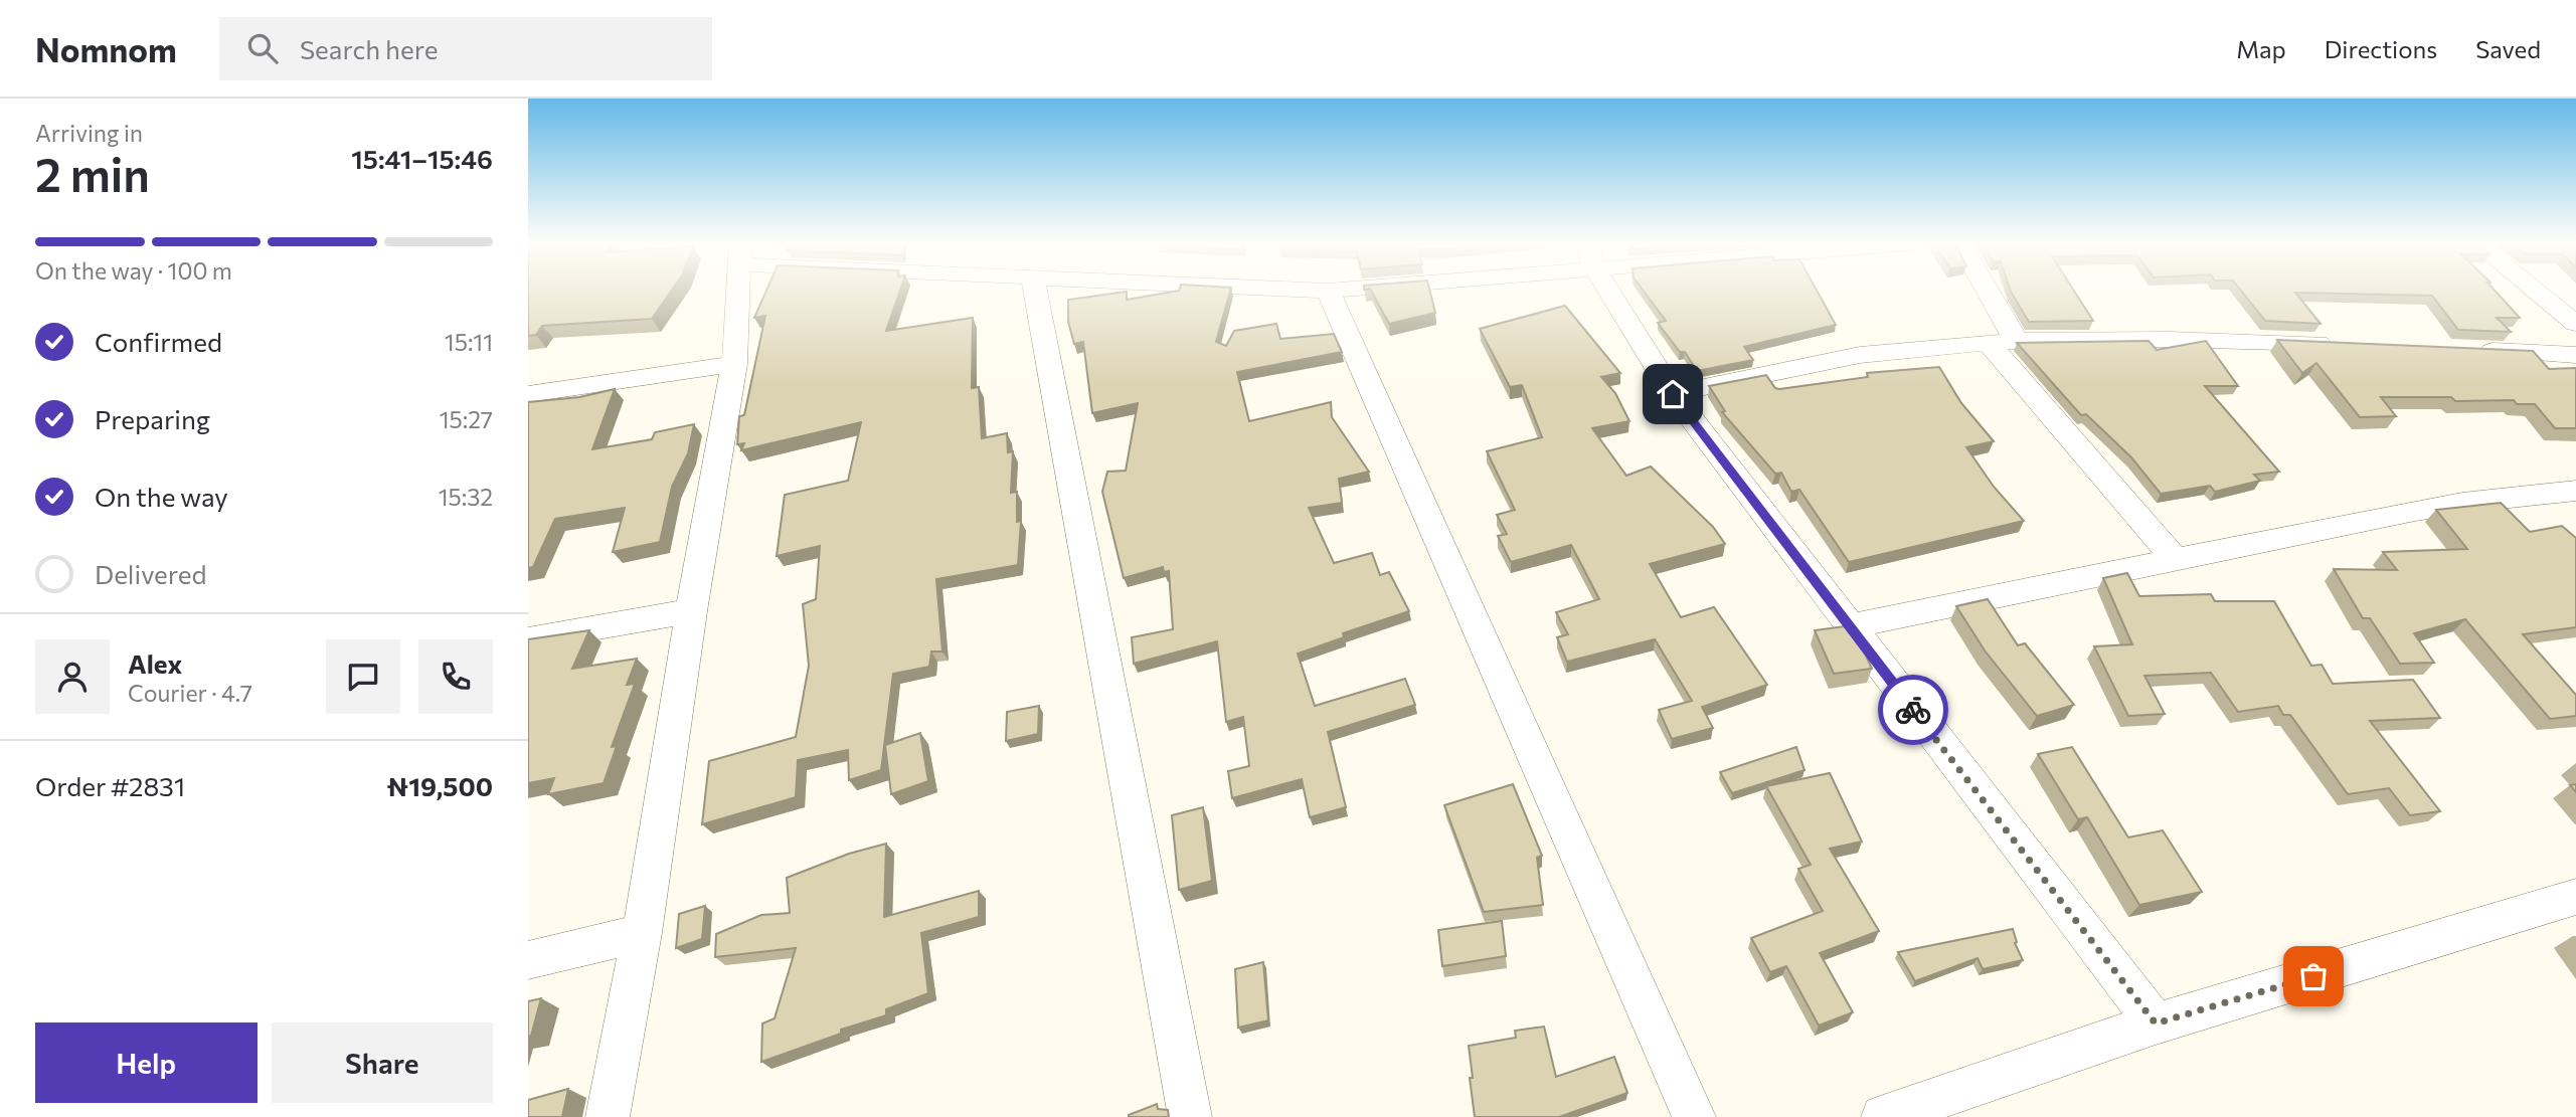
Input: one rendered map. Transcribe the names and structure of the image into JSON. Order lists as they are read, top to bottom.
{
  "page": {
    "header": "Nomnom",
    "search": "Search here",
    "nav": ["Map", "Directions", "Saved"],
    "heading": ["2 min", "Arriving in", "15:41–15:46"],
    "panel": [
      "Alex",
      "Courier · 4.7",
      "Order #2831",
      "₦19,500"
    ],
    "bar": "On the way · 100 m",
    "list": [
      ["Confirmed", "15:11"],
      ["Preparing", "15:27"],
      ["On the way", "15:32"],
      "Delivered"
    ],
    "buttons": ["Help", "Share"]
  }
}
